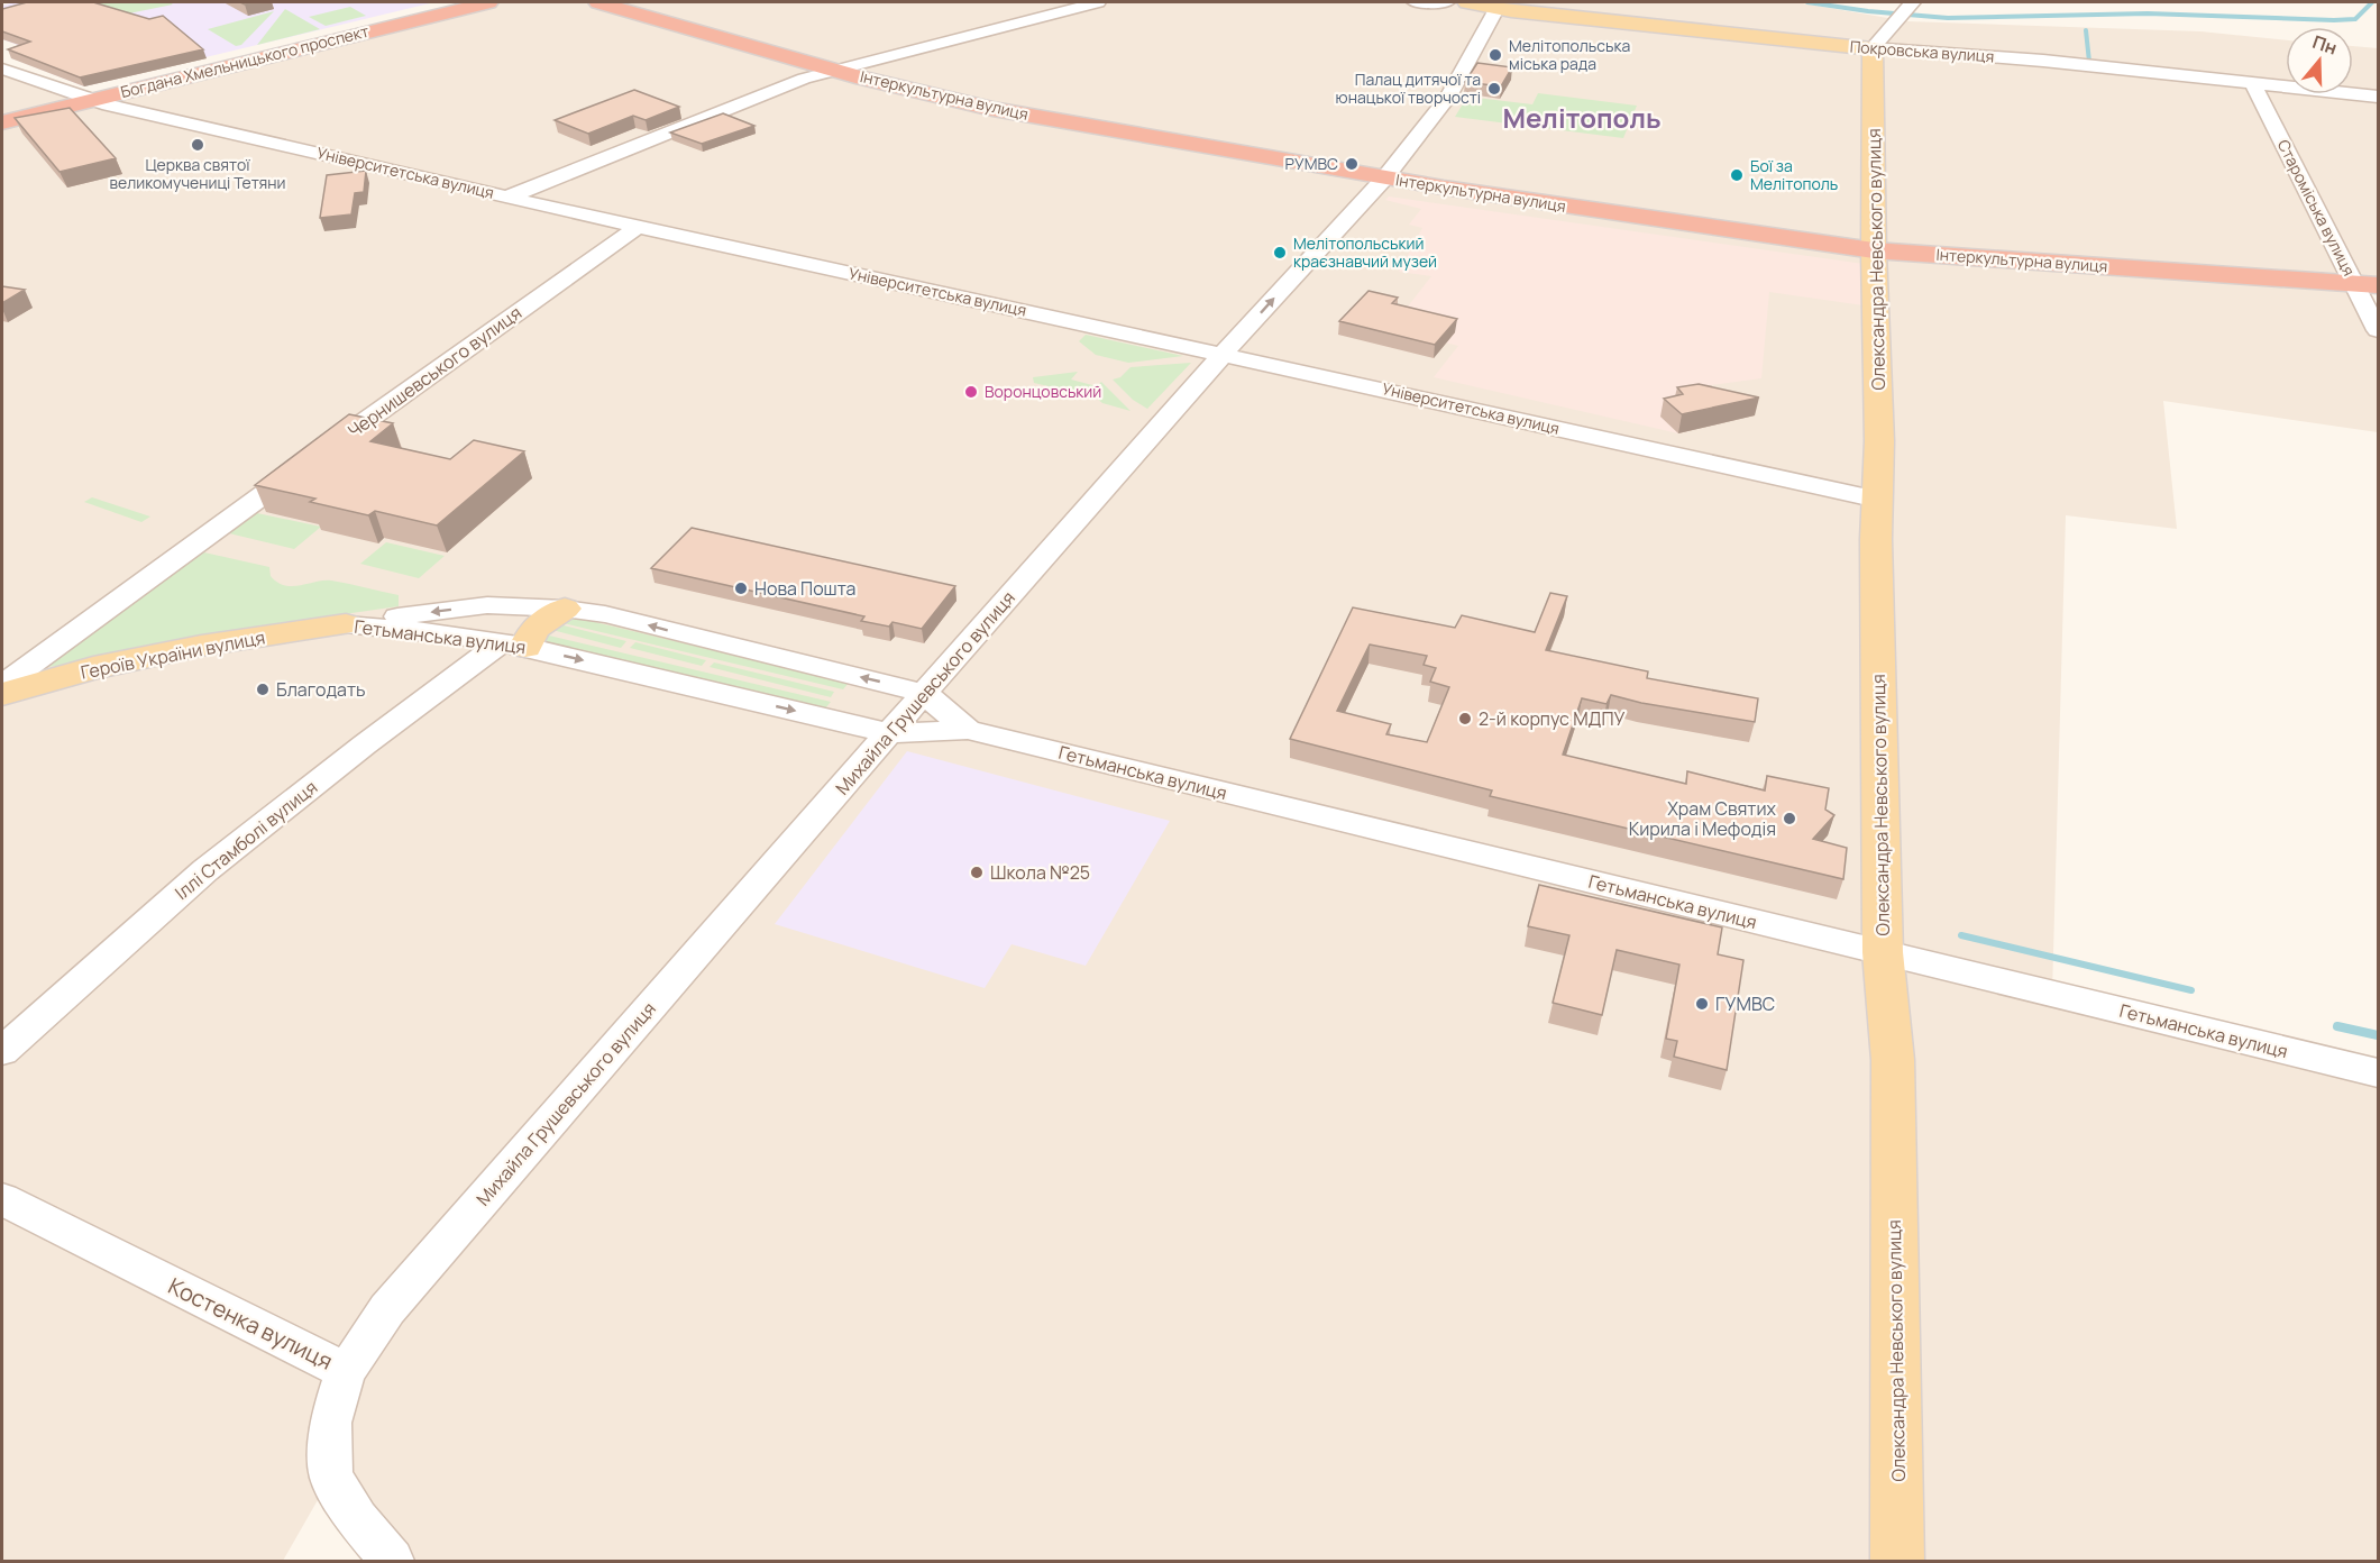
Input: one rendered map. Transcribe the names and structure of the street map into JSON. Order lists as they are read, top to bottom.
{
  "streets": {
    "highway": ["Богдана Хмельницького проспект", "Інтеркультурна вулиця"],
    "main road": ["Покровська вулиця", "Олександра Невського вулиця", "Героїв України вулиця"],
    "street": [
      "Університетська вулиця",
      "Староміська вулиця",
      "Чернишевського вулиця",
      "Гетьманська вулиця",
      "Михайла Грушевського вулиця",
      "Іллі Стамболі вулиця",
      "Костенка вулиця"
    ]
  },
  "crossings": [
    ["Покровська вулиця", "Староміська вулиця"],
    ["Покровська вулиця", "Олександра Невського вулиця"],
    ["Покровська вулиця", "Михайла Грушевського вулиця"],
    ["Богдана Хмельницького проспект", "Університетська вулиця"],
    ["Інтеркультурна вулиця", "Староміська вулиця"],
    ["Інтеркультурна вулиця", "Олександра Невського вулиця"],
    ["Інтеркультурна вулиця", "Михайла Грушевського вулиця"],
    ["Університетська вулиця", "Олександра Невського вулиця"],
    ["Університетська вулиця", "Чернишевського вулиця"],
    ["Університетська вулиця", "Михайла Грушевського вулиця"],
    ["Олександра Невського вулиця", "Гетьманська вулиця"],
    ["Гетьманська вулиця", "Героїв України вулиця"],
    ["Гетьманська вулиця", "Михайла Грушевського вулиця"],
    ["Гетьманська вулиця", "Іллі Стамболі вулиця"],
    ["Михайла Грушевського вулиця", "Костенка вулиця"]
  ],
  "districts": ["Мелітополь"],
  "places": [
    "Мелітопольська міська рада",
    "Палац дитячої та юнацької творчості",
    "Церква святої великомучениці Тетяни",
    "РУМВC",
    "Бої за Мелітополь",
    "Мелітопольський краєзнавчий музей",
    "Воронцовський",
    "Нова Пошта",
    "Благодать",
    "2-й корпус МДПУ",
    "Храм Святих Кирила і Мефодія",
    "Школа №25",
    "ГУМВС"
  ],
  "north": "top"
}
